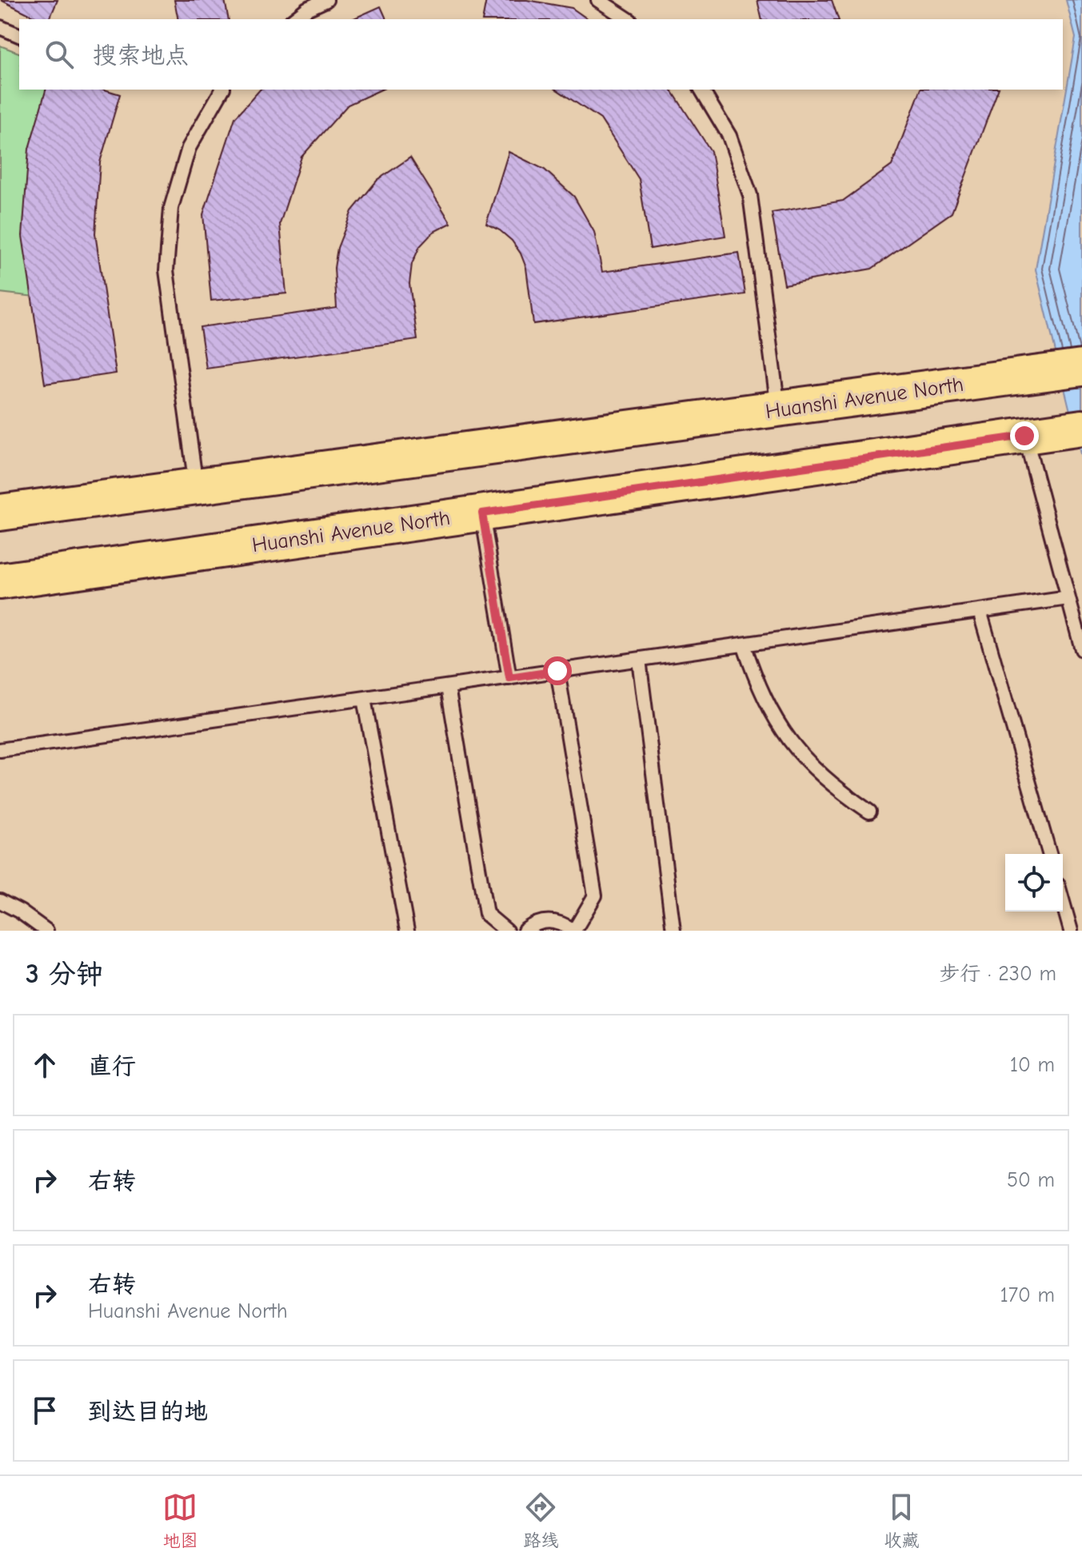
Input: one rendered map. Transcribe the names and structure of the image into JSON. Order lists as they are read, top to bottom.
{
  "streets": {
    "main road": ["Huanshi Avenue North"]
  },
  "page": {
    "search": "搜索地点",
    "heading": ["3 分钟", "步行 · 230 m"],
    "list": [
      ["直行", "10 m"],
      ["右转", "50 m"],
      ["右转", "Huanshi Avenue North", "170 m"],
      "到达目的地"
    ],
    "nav": ["地图", "路线", "收藏"]
  }
}
